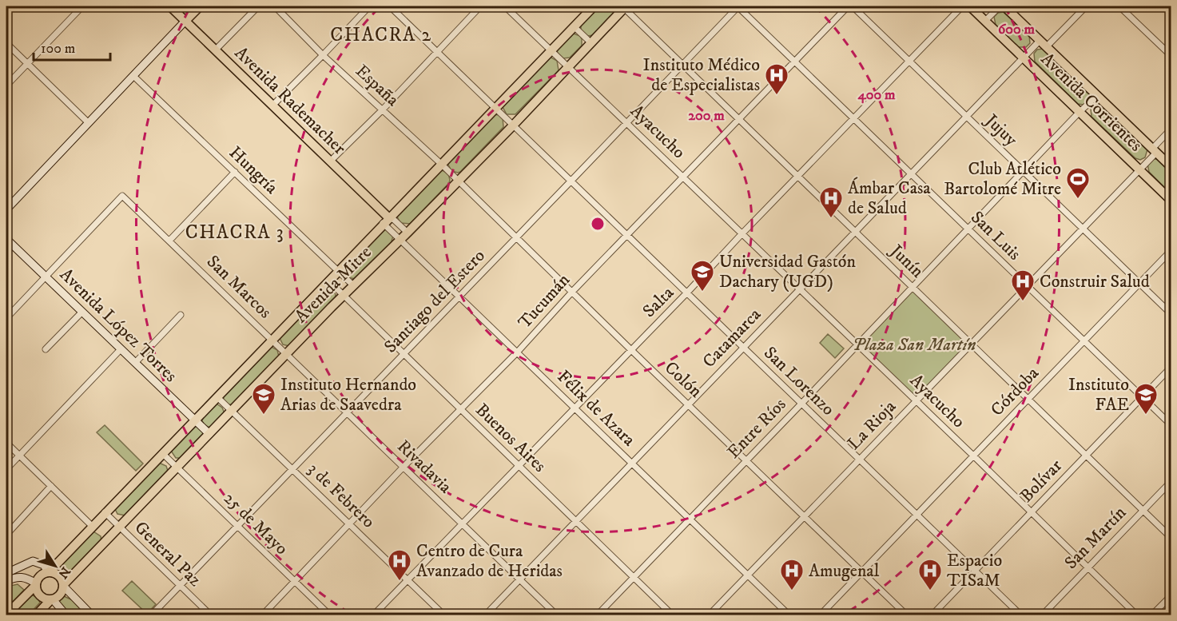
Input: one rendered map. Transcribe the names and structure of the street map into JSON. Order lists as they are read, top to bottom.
{
  "streets": {
    "main road": [
      "Avenida Rademacher",
      "Avenida Corrientes",
      "Avenida Mitre",
      "Avenida López Torres"
    ],
    "street": [
      "España",
      "Jujuy",
      "Ayacucho",
      "Hungría",
      "San Luis",
      "Junín",
      "San Marcos",
      "Santiago del Estero",
      "Tucumán",
      "Salta",
      "Catamarca",
      "Colón",
      "San Lorenzo",
      "Córdoba",
      "Félix de Azara",
      "La Rioja",
      "Entre Ríos",
      "Buenos Aires",
      "Rivadavia",
      "Bolívar",
      "3 de Febrero",
      "25 de Mayo",
      "San Martín",
      "General Paz"
    ]
  },
  "crossings": [
    ["España", "Avenida Mitre"],
    ["España", "Colón"],
    ["Avenida Rademacher", "Avenida Mitre"],
    ["Avenida Rademacher", "Félix de Azara"],
    ["Avenida Corrientes", "Catamarca"],
    ["Avenida Corrientes", "La Rioja"],
    ["Avenida Corrientes", "Entre Ríos"],
    ["Jujuy", "Salta"],
    ["Jujuy", "Catamarca"],
    ["Jujuy", "Córdoba"],
    ["Jujuy", "La Rioja"],
    ["Jujuy", "Entre Ríos"],
    ["Ayacucho", "Avenida Mitre"],
    ["Ayacucho", "Santiago del Estero"],
    ["Ayacucho", "Tucumán"],
    ["Ayacucho", "Salta"],
    ["Ayacucho", "Catamarca"],
    ["Ayacucho", "Córdoba"],
    ["Ayacucho", "La Rioja"],
    ["Ayacucho", "Entre Ríos"],
    ["Ayacucho", "Bolívar"],
    ["Ayacucho", "San Martín"],
    ["Hungría", "Avenida Mitre"],
    ["San Luis", "Santiago del Estero"],
    ["San Luis", "Tucumán"],
    ["San Luis", "Salta"],
    ["San Luis", "Catamarca"],
    ["San Luis", "Córdoba"],
    ["San Luis", "La Rioja"],
    ["San Luis", "Entre Ríos"],
    ["San Luis", "Bolívar"],
    ["Junín", "Avenida Mitre"],
    ["Junín", "Santiago del Estero"],
    ["Junín", "Tucumán"],
    ["Junín", "Salta"],
    ["Junín", "Catamarca"],
    ["Junín", "Córdoba"],
    ["Junín", "La Rioja"],
    ["Junín", "Entre Ríos"],
    ["Junín", "Bolívar"],
    ["Junín", "San Martín"],
    ["Avenida Mitre", "San Marcos"],
    ["Avenida Mitre", "Avenida López Torres"],
    ["Avenida Mitre", "Colón"],
    ["Avenida Mitre", "San Lorenzo"],
    ["Avenida Mitre", "Félix de Azara"],
    ["Avenida Mitre", "Buenos Aires"],
    ["Avenida Mitre", "Rivadavia"],
    ["Avenida Mitre", "3 de Febrero"],
    ["Avenida Mitre", "25 de Mayo"],
    ["Avenida Mitre", "General Paz"],
    ["San Marcos", "Avenida López Torres"],
    ["San Marcos", "Rivadavia"],
    ["Santiago del Estero", "Colón"],
    ["Santiago del Estero", "San Lorenzo"],
    ["Santiago del Estero", "Félix de Azara"],
    ["Santiago del Estero", "Buenos Aires"],
    ["Santiago del Estero", "Rivadavia"],
    ["Santiago del Estero", "3 de Febrero"],
    ["Santiago del Estero", "25 de Mayo"],
    ["Santiago del Estero", "General Paz"],
    ["Tucumán", "Colón"],
    ["Tucumán", "San Lorenzo"],
    ["Tucumán", "Félix de Azara"],
    ["Tucumán", "Buenos Aires"],
    ["Tucumán", "Rivadavia"],
    ["Tucumán", "3 de Febrero"],
    ["Tucumán", "25 de Mayo"],
    ["Salta", "Colón"],
    ["Salta", "San Lorenzo"],
    ["Salta", "Félix de Azara"],
    ["Salta", "Buenos Aires"],
    ["Salta", "Rivadavia"],
    ["Salta", "3 de Febrero"],
    ["Catamarca", "Colón"],
    ["Catamarca", "San Lorenzo"],
    ["Catamarca", "Félix de Azara"],
    ["Catamarca", "Buenos Aires"],
    ["Catamarca", "Rivadavia"],
    ["Colón", "Córdoba"],
    ["Colón", "La Rioja"],
    ["Colón", "Entre Ríos"],
    ["San Lorenzo", "Córdoba"],
    ["San Lorenzo", "La Rioja"],
    ["San Lorenzo", "Entre Ríos"],
    ["San Lorenzo", "Bolívar"],
    ["Félix de Azara", "La Rioja"],
    ["Félix de Azara", "Entre Ríos"],
    ["Entre Ríos", "Buenos Aires"]
  ],
  "districts": ["CHACRA 2", "CHACRA 3"],
  "parks": ["Plaza San Martín"],
  "places": {
    "hospital": [
      "Instituto Médico de Especialistas",
      "Ámbar Casa de Salud",
      "Construir Salud",
      "Centro de Cura Avanzado de Heridas",
      "Amugenal",
      "Espacio TISaM"
    ],
    "sports": ["Club Atlético Bartolomé Mitre"],
    "school or university": ["Universidad Gastón Dachary (UGD)", "Instituto Hernando Arias de Saavedra", "Instituto FAE"]
  },
  "scale_bar": "100 m",
  "north": "bottom right",
  "rings": ["600 m", "400 m", "200 m"]
}
